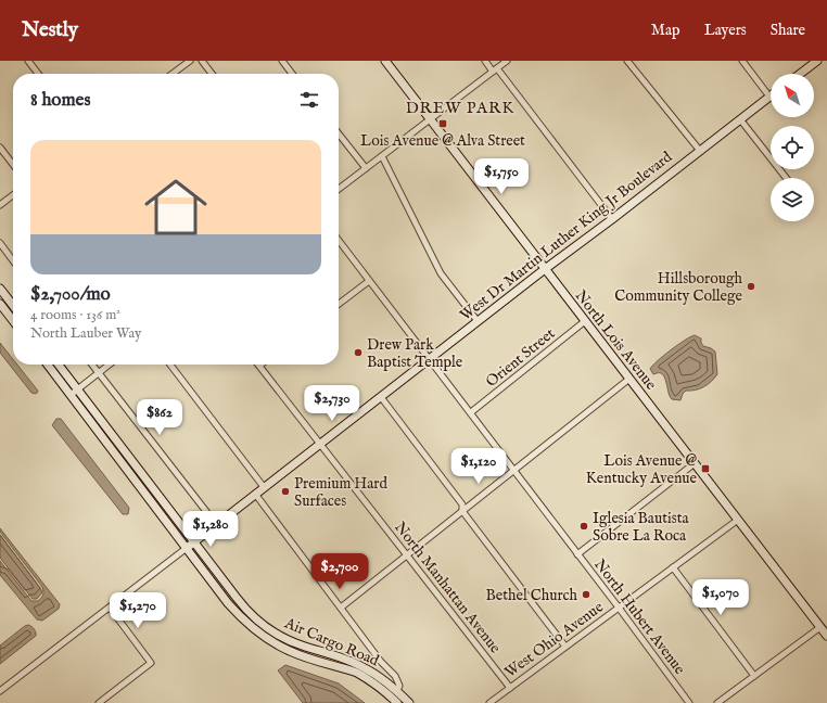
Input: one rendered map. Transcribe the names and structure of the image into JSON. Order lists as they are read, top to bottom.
{
  "streets": {
    "street": [
      "West Dr Martin Luther King Jr Boulevard",
      "North Lois Avenue",
      "Orient Street",
      "North Manhattan Avenue",
      "North Hubert Avenue",
      "West Ohio Avenue",
      "Air Cargo Road"
    ]
  },
  "crossings": [
    ["West Dr Martin Luther King Jr Boulevard", "North Lois Avenue"],
    ["West Dr Martin Luther King Jr Boulevard", "North Manhattan Avenue"],
    ["West Dr Martin Luther King Jr Boulevard", "North Hubert Avenue"],
    ["West Dr Martin Luther King Jr Boulevard", "Air Cargo Road"],
    ["North Lois Avenue", "Orient Street"],
    ["North Lois Avenue", "West Ohio Avenue"],
    ["Orient Street", "North Hubert Avenue"],
    ["North Manhattan Avenue", "West Ohio Avenue"],
    ["North Hubert Avenue", "West Ohio Avenue"]
  ],
  "districts": ["DREW PARK"],
  "places": {
    "transit": ["Lois Avenue @ Alva Street", "Lois Avenue @ Kentucky Avenue"],
    "other": [
      "Hillsborough Community College",
      "Drew Park Baptist Temple",
      "Premium Hard Surfaces",
      "Iglesia Bautista Sobre La Roca",
      "Bethel Church"
    ]
  },
  "north": "top left",
  "page": {
    "header": "Nestly",
    "nav": ["Map", "Layers", "Share"],
    "heading": "8 homes",
    "list": [
      {
        "name": "$2,700/mo",
        "note": "4 rooms · 136 m² · North Lauber Way"
      }
    ],
    "price": [
      "$1,750",
      "$2,730",
      "$862",
      "$1,120",
      "$1,280",
      "$2,700",
      "$1,070",
      "$1,270"
    ]
  }
}
